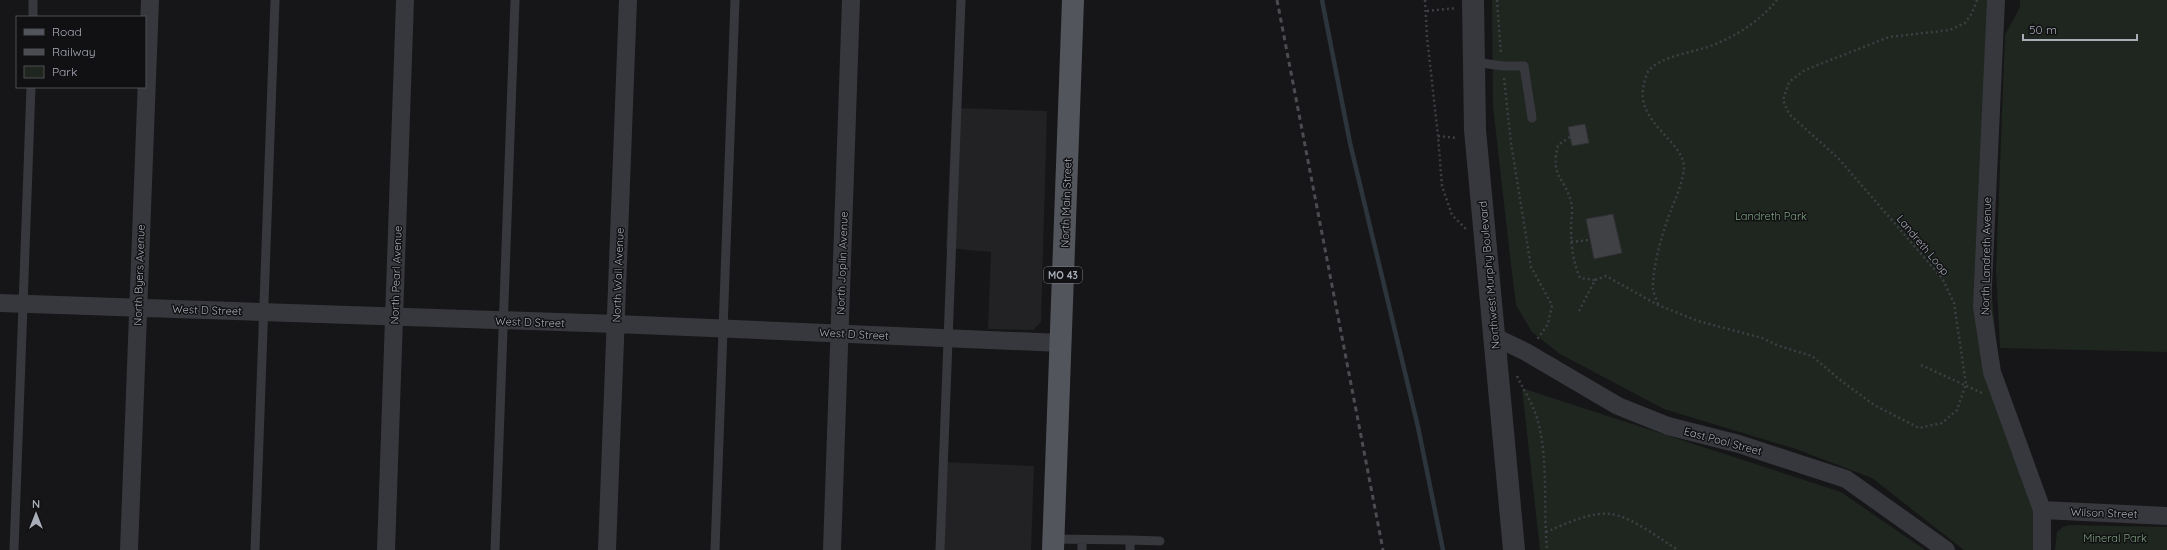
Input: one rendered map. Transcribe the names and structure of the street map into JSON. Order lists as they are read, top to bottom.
{
  "streets": {
    "main road": ["North Main Street", "MO 43"],
    "street": [
      "North Landreth Avenue",
      "North Joplin Avenue",
      "North Byers Avenue",
      "North Pearl Avenue",
      "North Wall Avenue",
      "Northwest Murphy Boulevard",
      "West D Street",
      "East Pool Street",
      "Wilson Street"
    ],
    "path": ["Landreth Loop"]
  },
  "crossings": [
    ["North Main Street", "West D Street"],
    ["North Landreth Avenue", "Wilson Street"],
    ["North Joplin Avenue", "West D Street"],
    ["North Byers Avenue", "West D Street"],
    ["North Pearl Avenue", "West D Street"],
    ["North Wall Avenue", "West D Street"],
    ["Northwest Murphy Boulevard", "East Pool Street"]
  ],
  "parks": ["Landreth Park", "Mineral Park"],
  "legend": ["Road", "Railway", "Park"],
  "scale_bar": "50 m",
  "north": "top"
}
